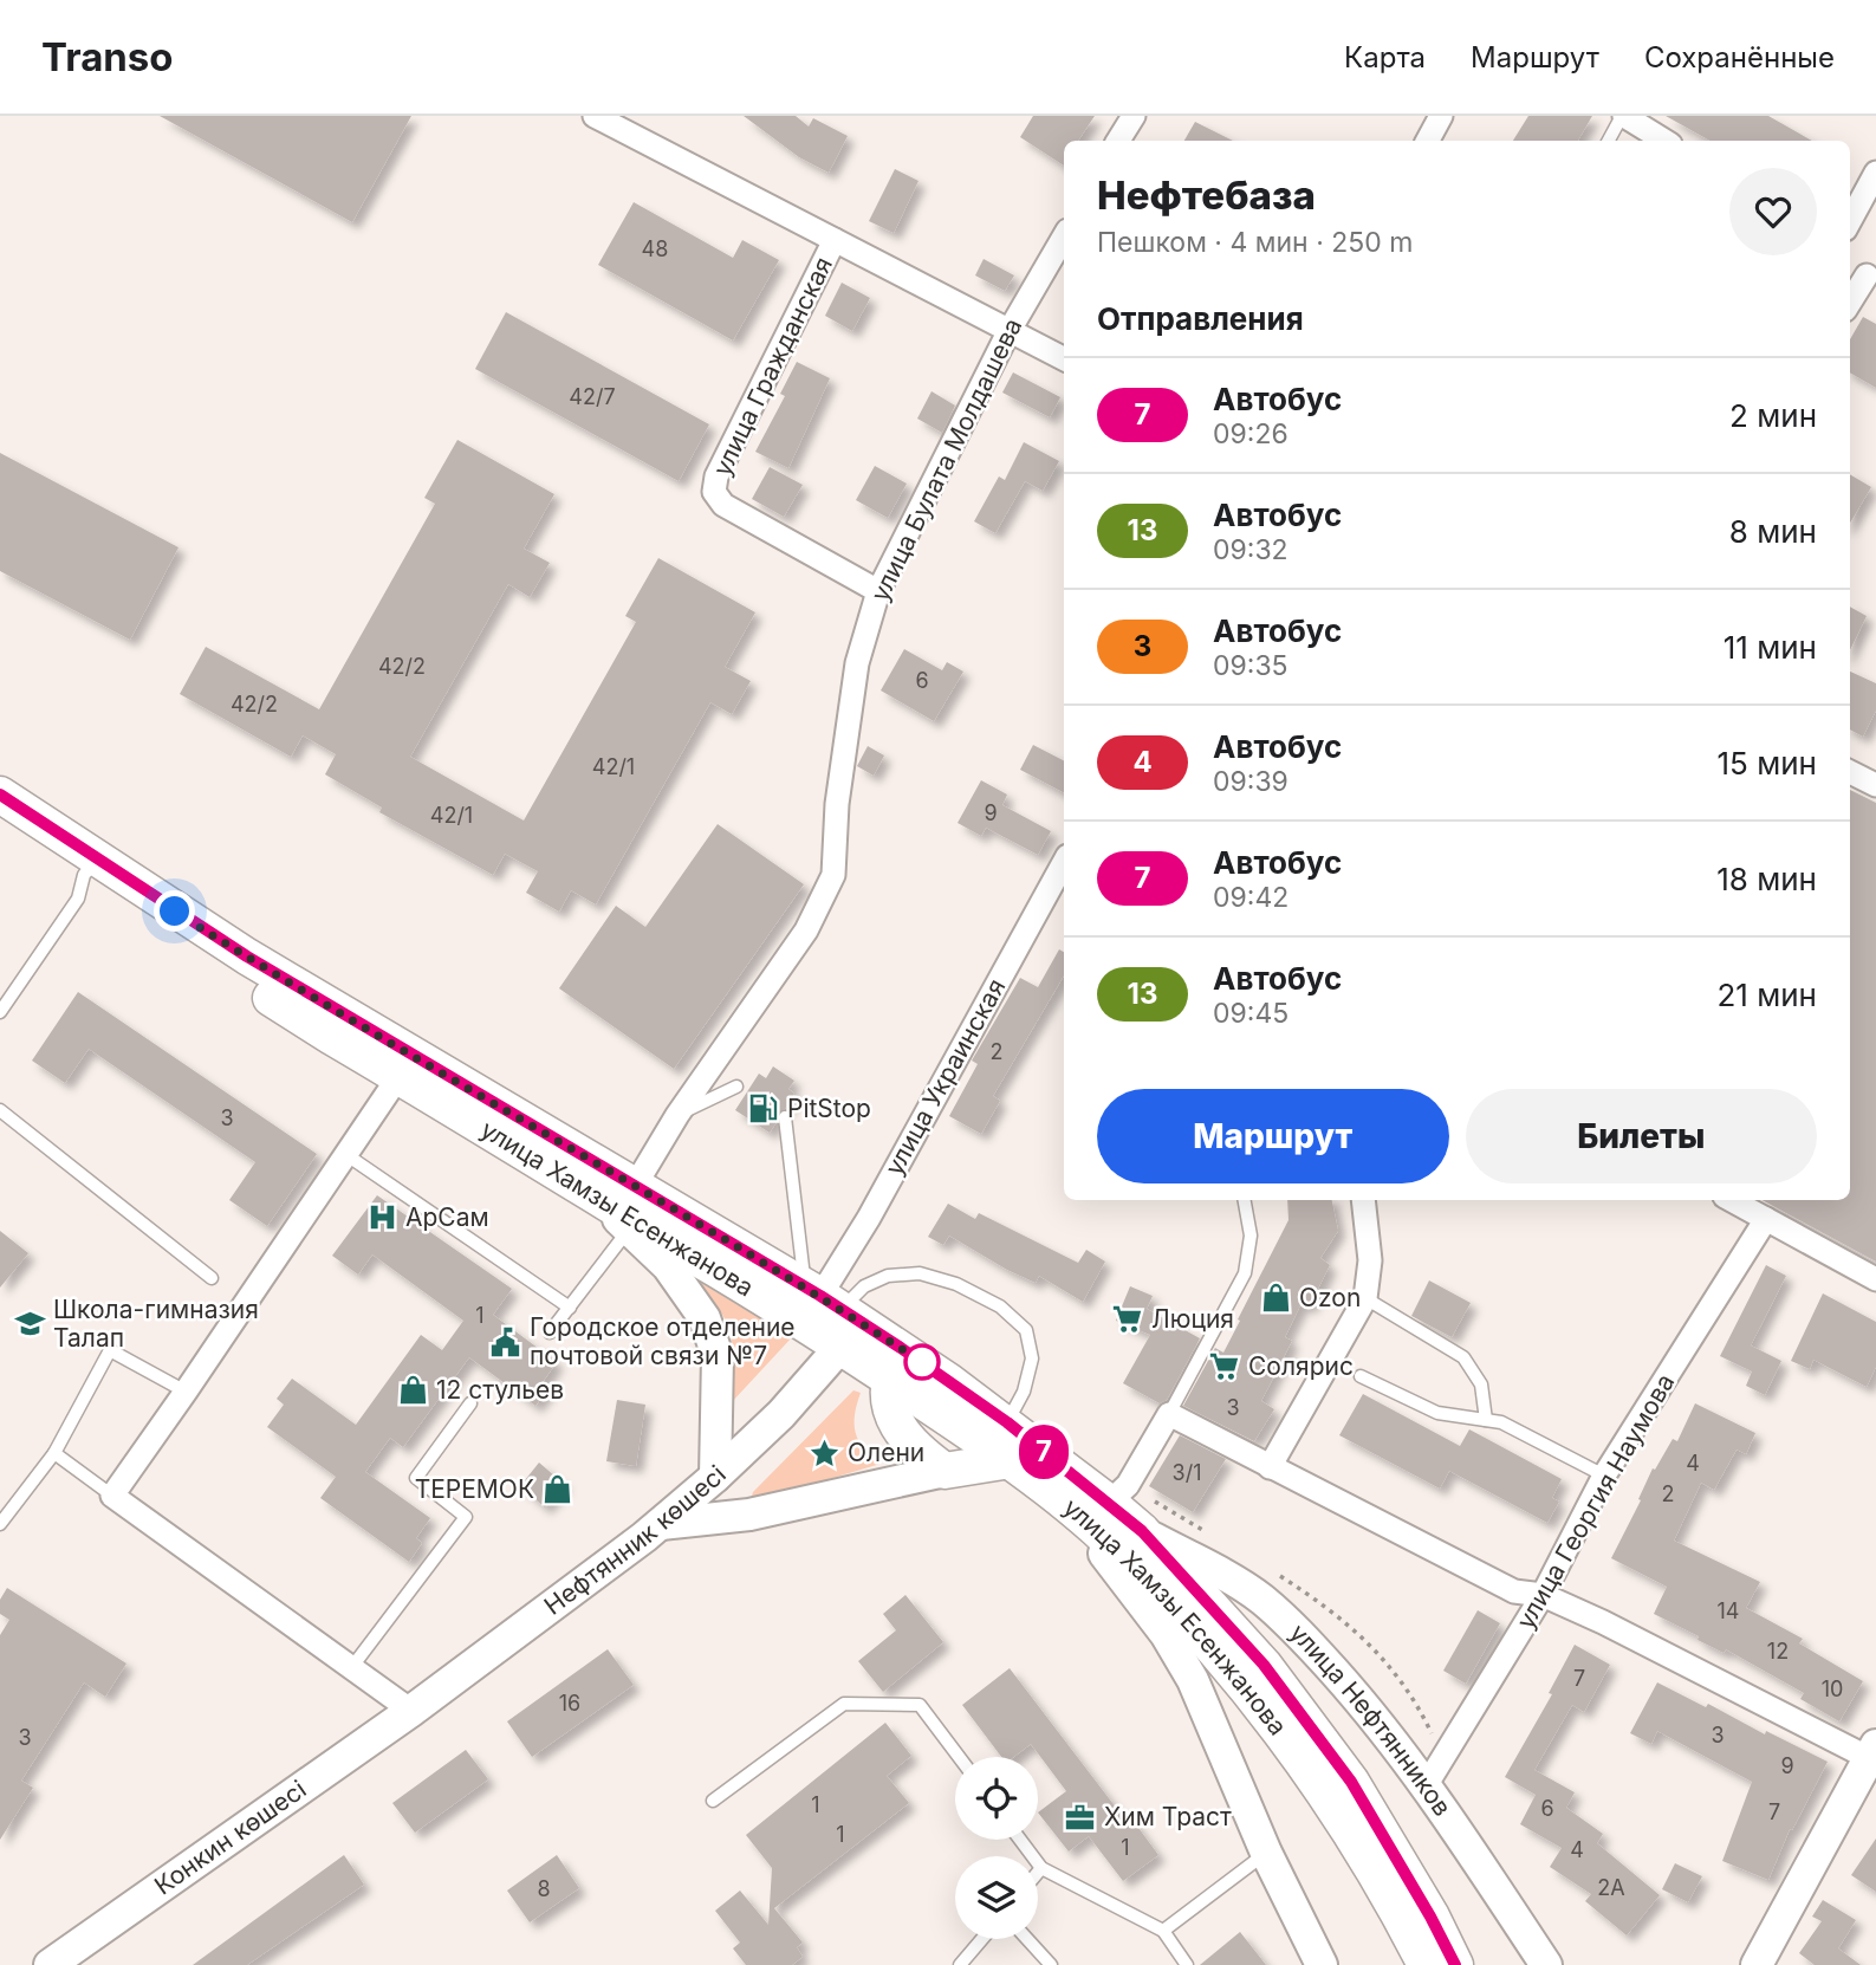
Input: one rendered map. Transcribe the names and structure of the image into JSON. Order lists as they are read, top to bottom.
{
  "streets": {
    "main road": [
      "улица Хамзы Есенжанова",
      "Нефтянник көшесі",
      "улица Нефтянников",
      "Конкин көшесі"
    ],
    "street": [
      "улица Гражданская",
      "улица Булата Молдашева",
      "улица Украинская",
      "улица Георгия Наумова"
    ]
  },
  "crossings": [
    ["улица Гражданская", "улица Булата Молдашева"],
    ["улица Булата Молдашева", "улица Хамзы Есенжанова"],
    ["улица Украинская", "улица Хамзы Есенжанова"],
    ["улица Украинская", "Нефтянник көшесі"],
    ["улица Хамзы Есенжанова", "Нефтянник көшесі"],
    ["улица Хамзы Есенжанова", "улица Нефтянников"],
    ["улица Георгия Наумова", "улица Нефтянников"],
    ["Нефтянник көшесі", "Конкин көшесі"]
  ],
  "places": {
    "fuel station": ["PitStop"],
    "hospital": ["АрСам"],
    "shop": ["Ozon", "12 стульев", "ТЕРЕМОК"],
    "supermarket": ["Люция", "Солярис"],
    "school or university": ["Школа-гимназия Талап"],
    "public building": ["Городское отделение почтовой связи №7"],
    "place": ["Олени"],
    "office": ["Хим Траст"]
  },
  "lines": ["bus line 7"],
  "house_numbers": [
    "48",
    "42/7",
    "42/2",
    "6",
    "42/2",
    "42/1",
    "9",
    "42/1",
    "2",
    "3",
    "1",
    "3",
    "4",
    "3/1",
    "2",
    "14",
    "12",
    "7",
    "10",
    "16",
    "3",
    "3",
    "9",
    "1",
    "6",
    "7",
    "1",
    "1",
    "4",
    "2А",
    "8"
  ],
  "page": {
    "header": "Transo",
    "nav": ["Карта", "Маршрут", "Сохранённые"],
    "on_map": "7",
    "heading": [
      ["Нефтебаза", "Пешком · 4 мин · 250 m"],
      "Отправления"
    ],
    "list": [
      {
        "mark": "7",
        "name": "Автобус",
        "note": "09:26",
        "value": "2 мин"
      },
      {
        "mark": "13",
        "name": "Автобус",
        "note": "09:32",
        "value": "8 мин"
      },
      {
        "mark": "3",
        "name": "Автобус",
        "note": "09:35",
        "value": "11 мин"
      },
      {
        "mark": "4",
        "name": "Автобус",
        "note": "09:39",
        "value": "15 мин"
      },
      {
        "mark": "7",
        "name": "Автобус",
        "note": "09:42",
        "value": "18 мин"
      },
      {
        "mark": "13",
        "name": "Автобус",
        "note": "09:45",
        "value": "21 мин"
      }
    ],
    "buttons": ["Маршрут", "Билеты"]
  }
}
